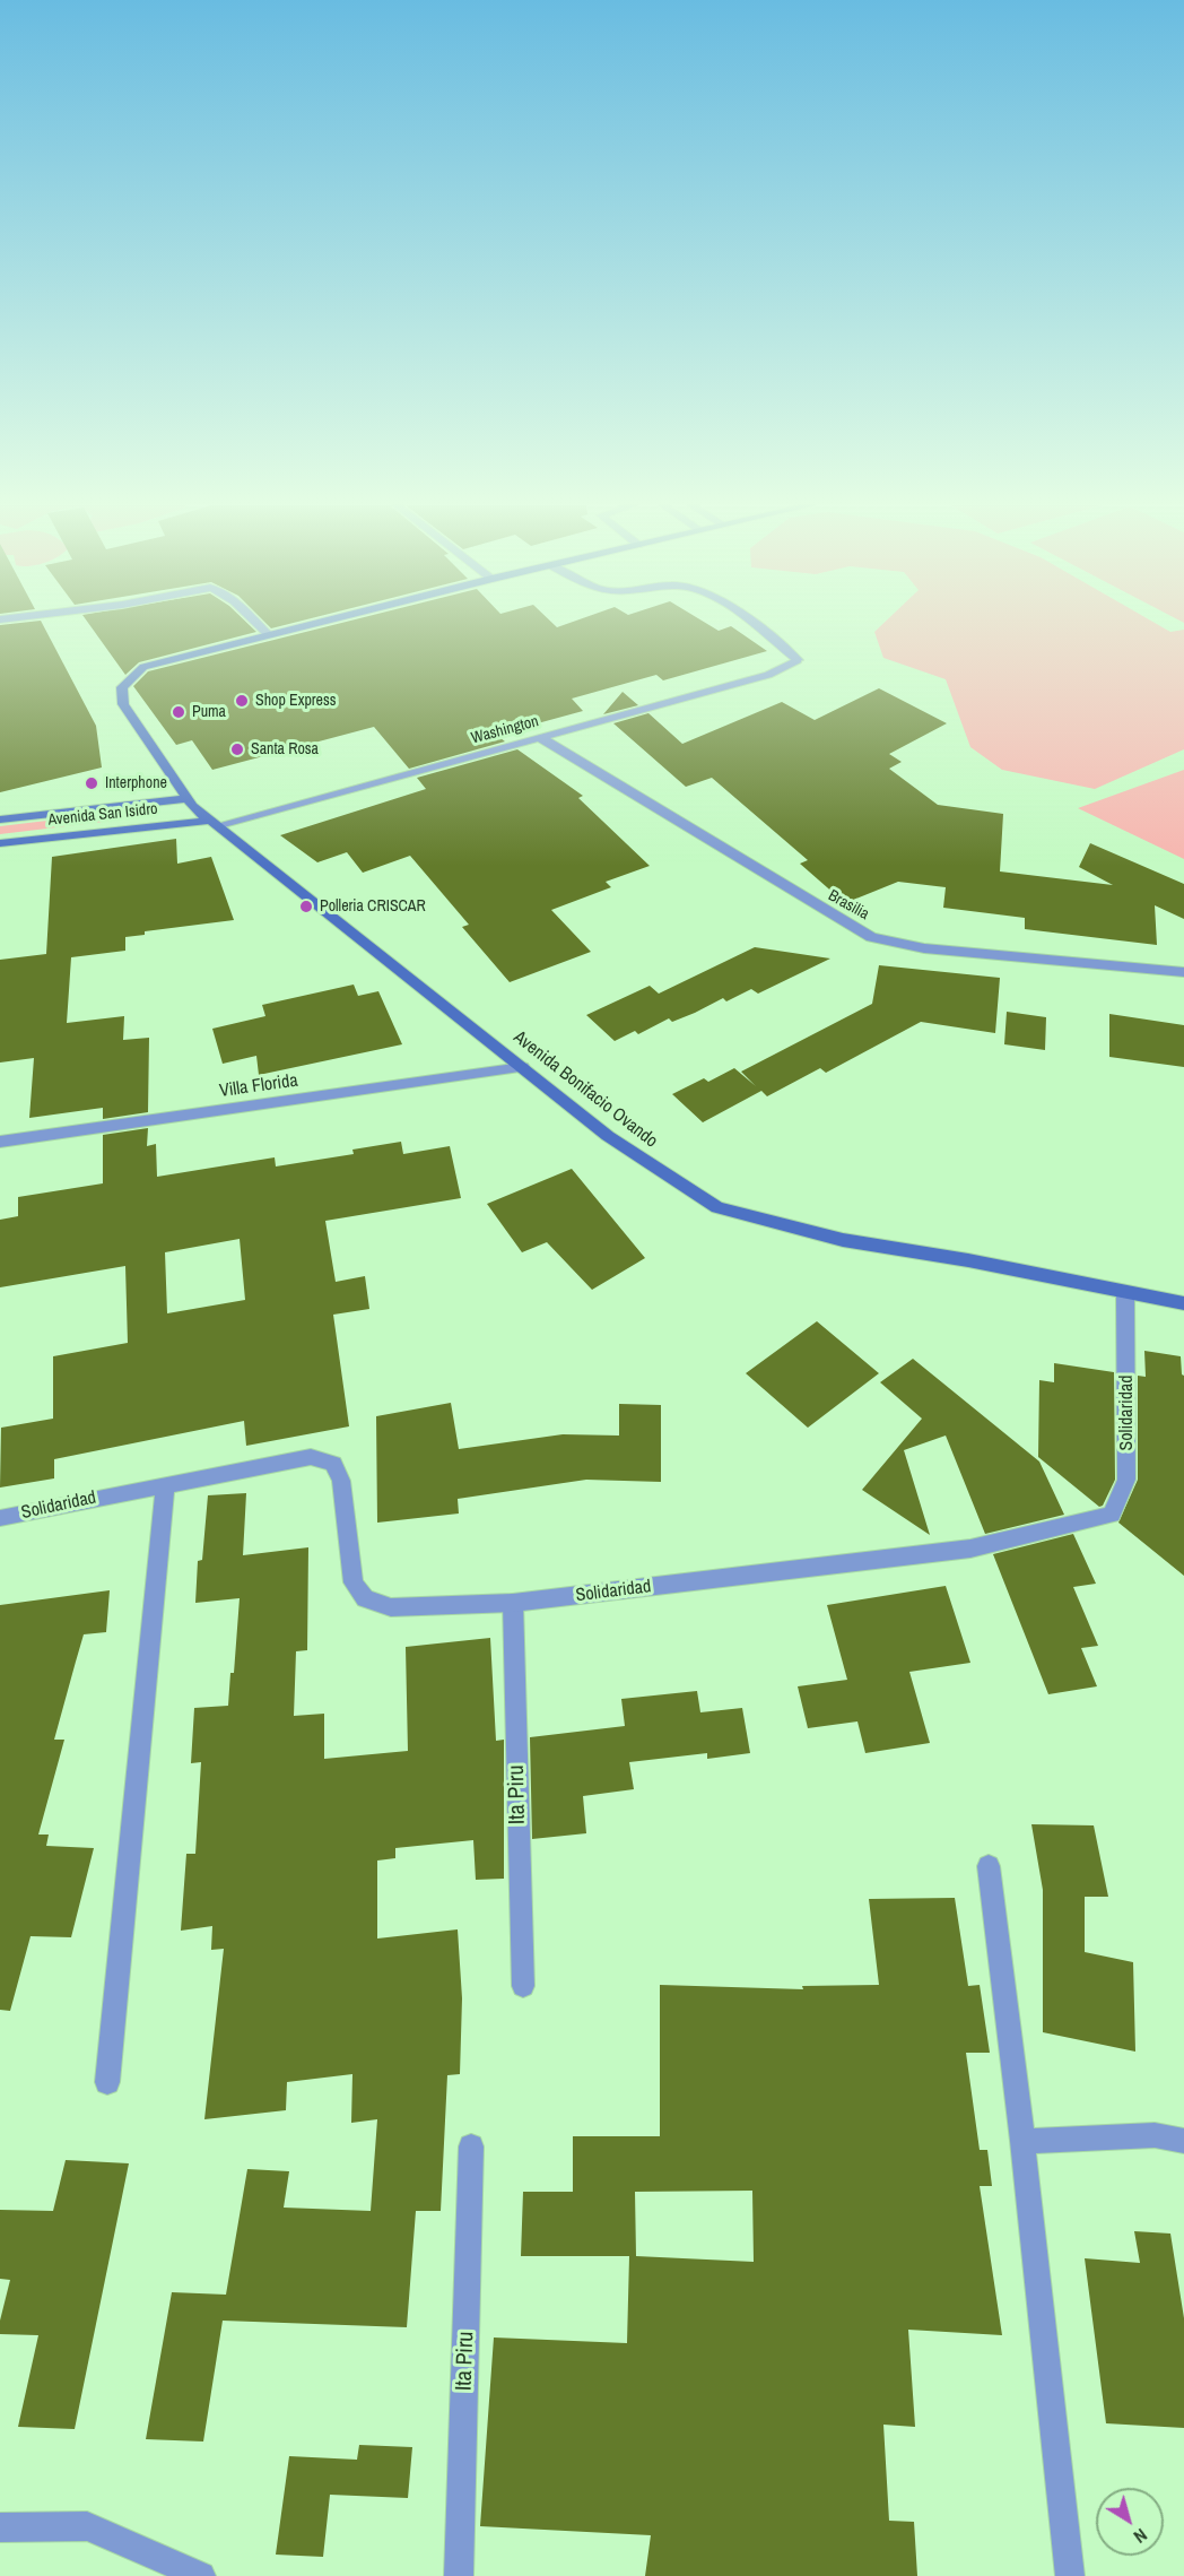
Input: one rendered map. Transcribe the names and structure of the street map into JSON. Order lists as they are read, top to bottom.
{
  "streets": {
    "main road": ["Avenida San Isidro", "Avenida Bonifacio Ovando"],
    "street": [
      "Washington",
      "Brasilia",
      "Villa Florida",
      "Solidaridad",
      "Ita Piru"
    ]
  },
  "crossings": [
    ["Washington", "Avenida San Isidro"],
    ["Washington", "Brasilia"],
    ["Washington", "Avenida Bonifacio Ovando"],
    ["Avenida San Isidro", "Avenida Bonifacio Ovando"],
    ["Villa Florida", "Avenida Bonifacio Ovando"],
    ["Avenida Bonifacio Ovando", "Solidaridad"],
    ["Solidaridad", "Ita Piru"]
  ],
  "places": [
    "Shop Express",
    "Puma",
    "Santa Rosa",
    "Interphone",
    "Polleria CRISCAR"
  ],
  "north": "bottom right"
}
